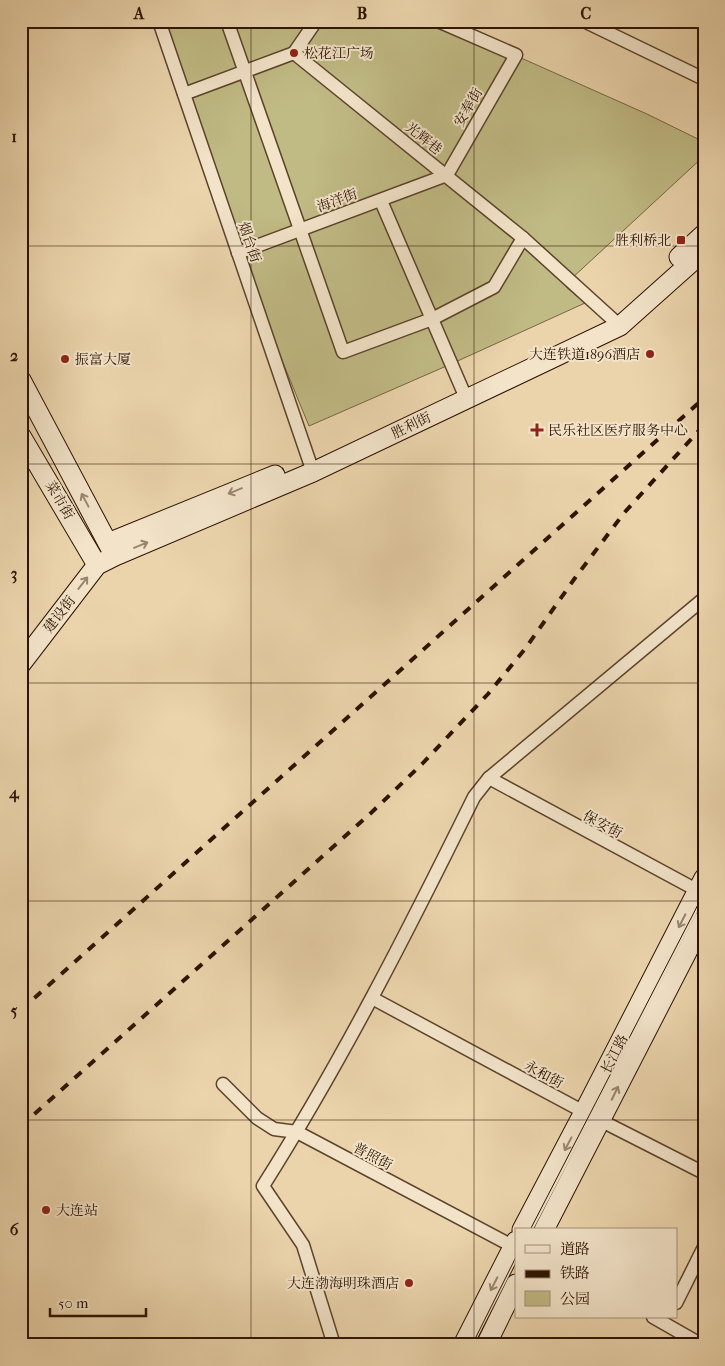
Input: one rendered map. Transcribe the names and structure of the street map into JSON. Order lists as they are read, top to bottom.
{
  "streets": {
    "main road": [
      "胜利街",
      "菜市街",
      "建设街",
      "长江路"
    ],
    "street": [
      "安奉街",
      "光辉巷",
      "海洋街",
      "烟台街",
      "保安街",
      "永和街",
      "普照街"
    ]
  },
  "crossings": [
    ["安奉街", "光辉巷"],
    ["安奉街", "海洋街"],
    ["光辉巷", "海洋街"],
    ["光辉巷", "胜利街"],
    ["海洋街", "烟台街"],
    ["烟台街", "胜利街"],
    ["胜利街", "菜市街"],
    ["胜利街", "建设街"],
    ["菜市街", "建设街"],
    ["保安街", "长江路"],
    ["长江路", "永和街"]
  ],
  "one_way": ["建设街"],
  "places": {
    "other": [
      "松花江广场",
      "大连铁道1896酒店",
      "振富大厦",
      "大连站",
      "大连渤海明珠酒店"
    ],
    "transit": ["胜利桥北"],
    "health": ["民乐社区医疗服务中心"]
  },
  "legend": ["道路", "铁路", "公园"],
  "scale_bar": "50 m",
  "grid": {
    "columns": ["A", "B", "C"],
    "rows": [
      "1",
      "2",
      "3",
      "4",
      "5",
      "6"
    ]
  }
}
